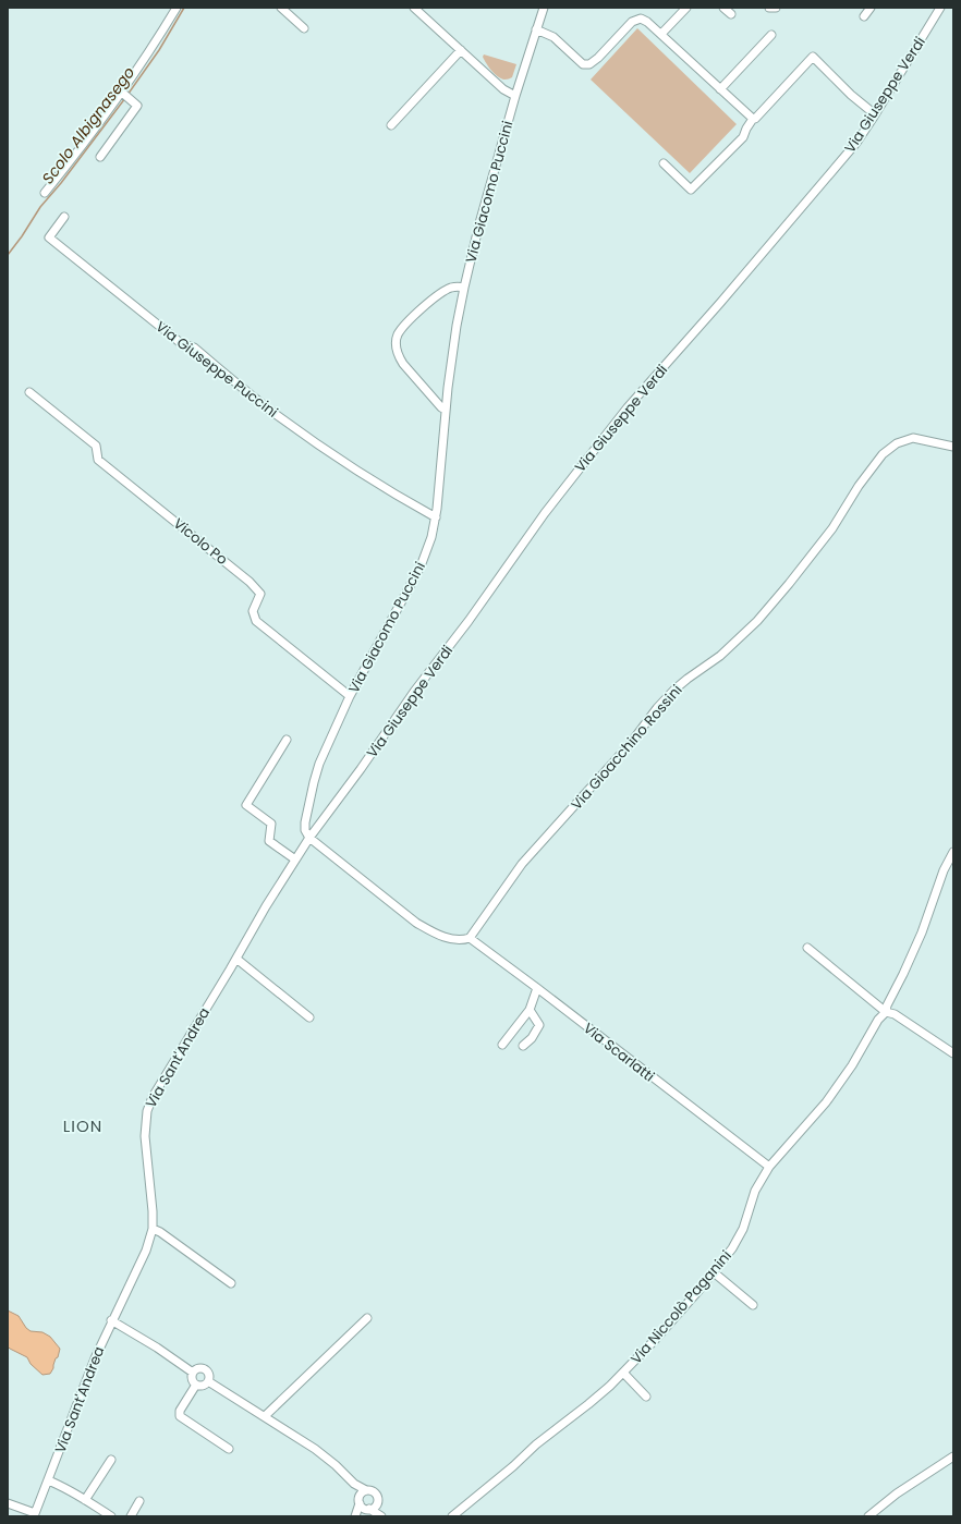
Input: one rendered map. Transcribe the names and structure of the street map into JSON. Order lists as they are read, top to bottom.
{
  "streets": {
    "street": [
      "Via Giuseppe Verdi",
      "Via Giacomo Puccini",
      "Via Giuseppe Puccini",
      "Vicolo Po",
      "Via Gioacchino Rossini",
      "Via Scarlatti",
      "Via Sant'Andrea",
      "Via Niccolò Paganini"
    ]
  },
  "crossings": [
    ["Via Giuseppe Verdi", "Via Giacomo Puccini"],
    ["Via Giuseppe Verdi", "Via Sant'Andrea"],
    ["Via Giacomo Puccini", "Via Giuseppe Puccini"],
    ["Via Giacomo Puccini", "Vicolo Po"],
    ["Via Giacomo Puccini", "Via Sant'Andrea"],
    ["Via Gioacchino Rossini", "Via Scarlatti"],
    ["Via Scarlatti", "Via Niccolò Paganini"]
  ],
  "districts": ["LION"],
  "water": ["Scolo Albignasego"]
}
